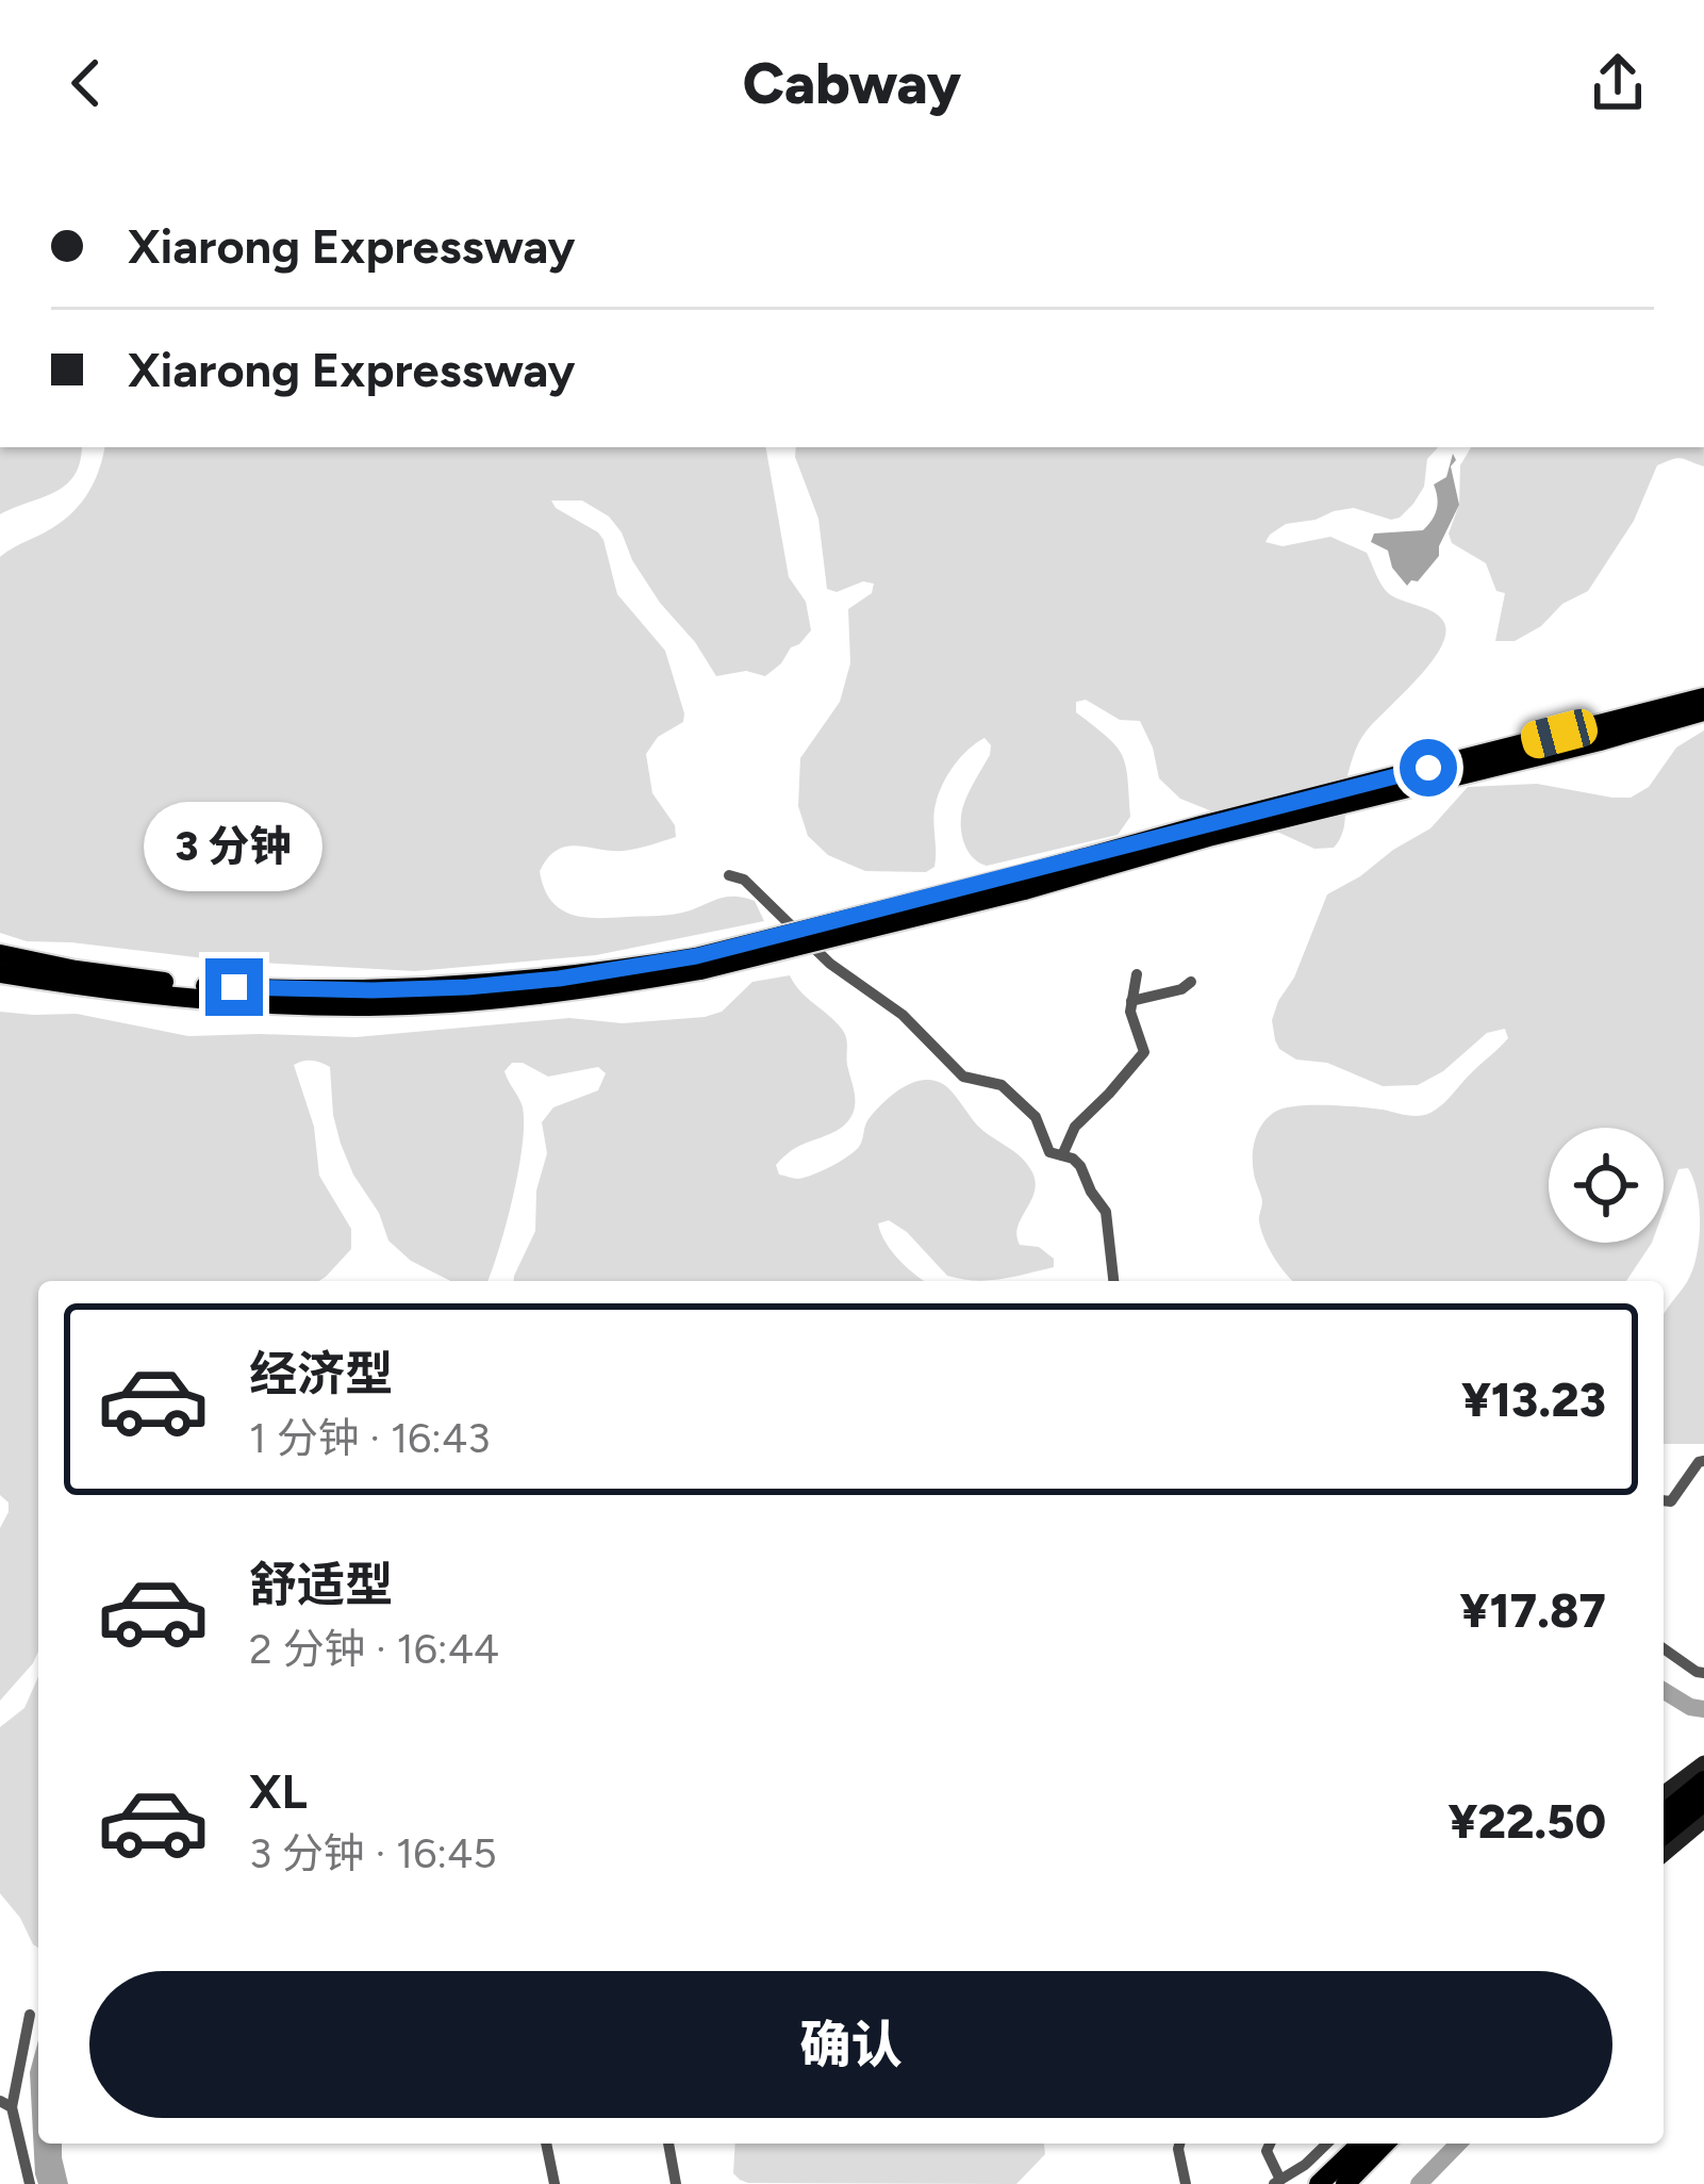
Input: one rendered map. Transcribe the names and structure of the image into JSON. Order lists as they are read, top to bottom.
{
  "page": {
    "header": "Cabway",
    "banner": ["Xiarong Expressway", "Xiarong Expressway"],
    "bubble": "3 分钟",
    "list": [
      {
        "name": "经济型",
        "note": "1 分钟 · 16:43",
        "value": "¥13.23"
      },
      {
        "name": "舒适型",
        "note": "2 分钟 · 16:44",
        "value": "¥17.87"
      },
      {
        "name": "XL",
        "note": "3 分钟 · 16:45",
        "value": "¥22.50"
      }
    ],
    "buttons": "确认"
  }
}
